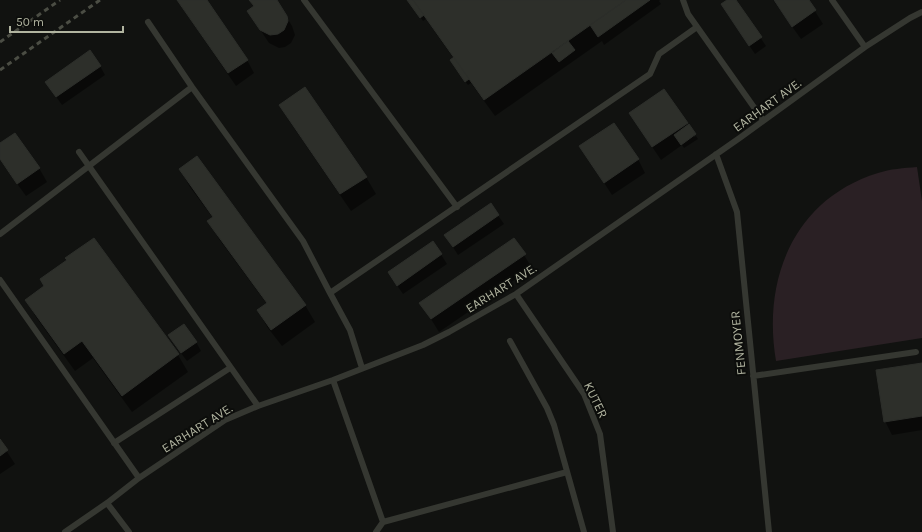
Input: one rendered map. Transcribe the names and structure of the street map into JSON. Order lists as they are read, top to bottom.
{
  "streets": {
    "lane": ["EARHART AVE.", "FENMOYER", "KUTER"]
  },
  "crossings": [
    ["EARHART AVE.", "FENMOYER"],
    ["EARHART AVE.", "KUTER"]
  ],
  "scale_bar": "50 m"
}
